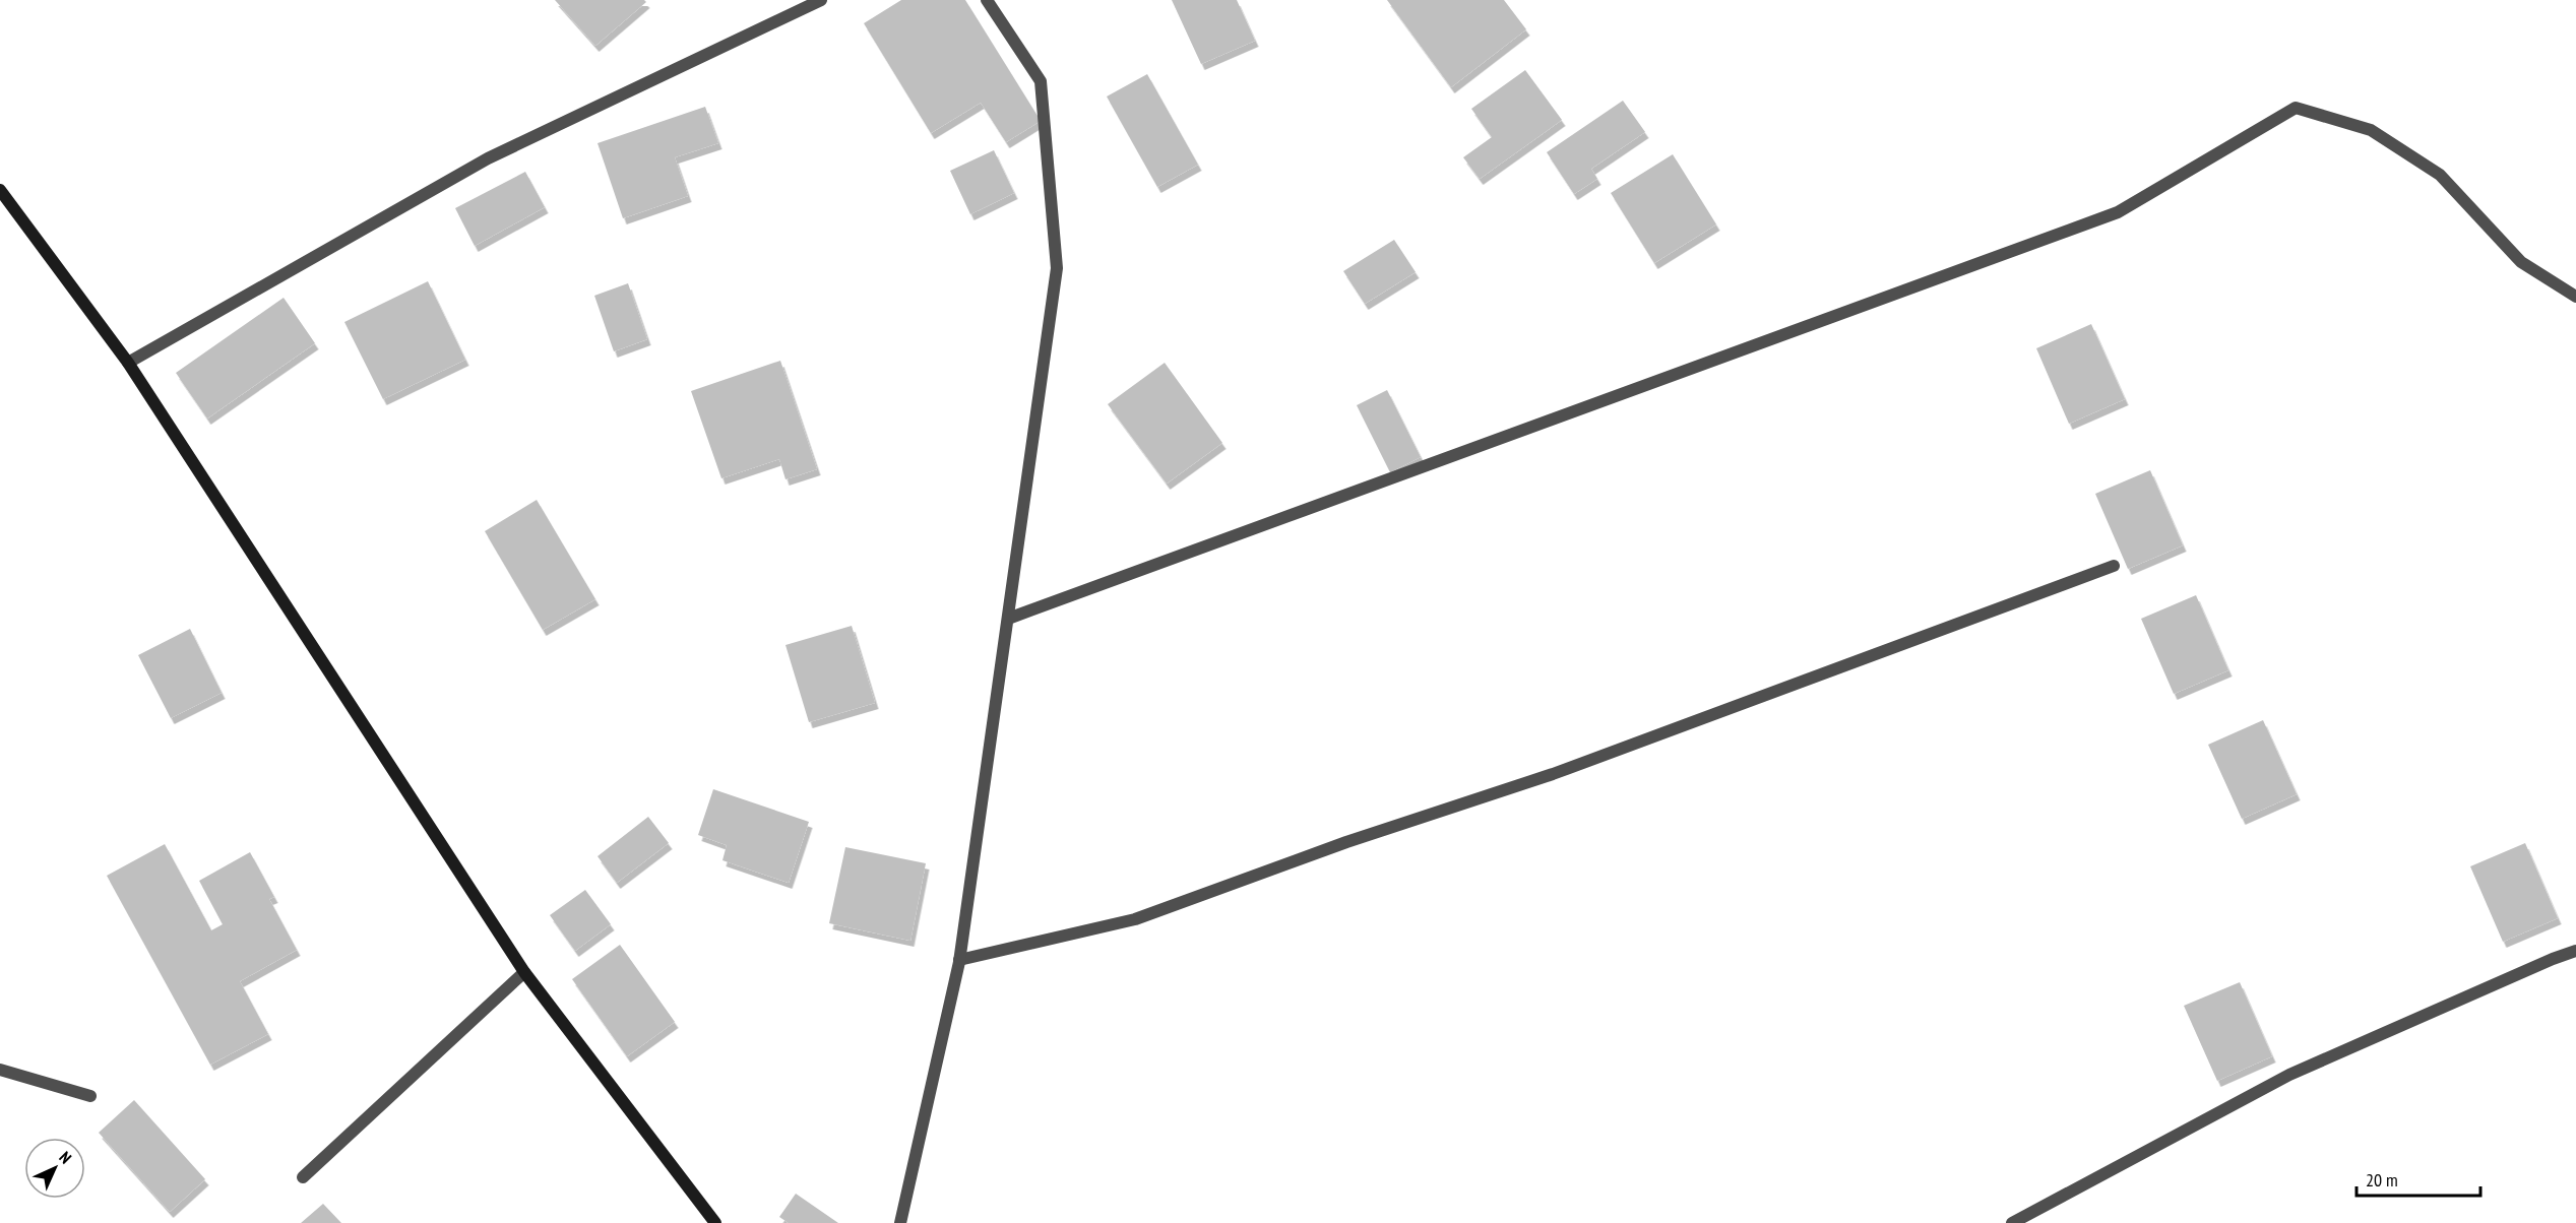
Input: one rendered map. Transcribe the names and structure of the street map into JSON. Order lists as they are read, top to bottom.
{
  "scale_bar": "20 m",
  "north": "top right"
}
